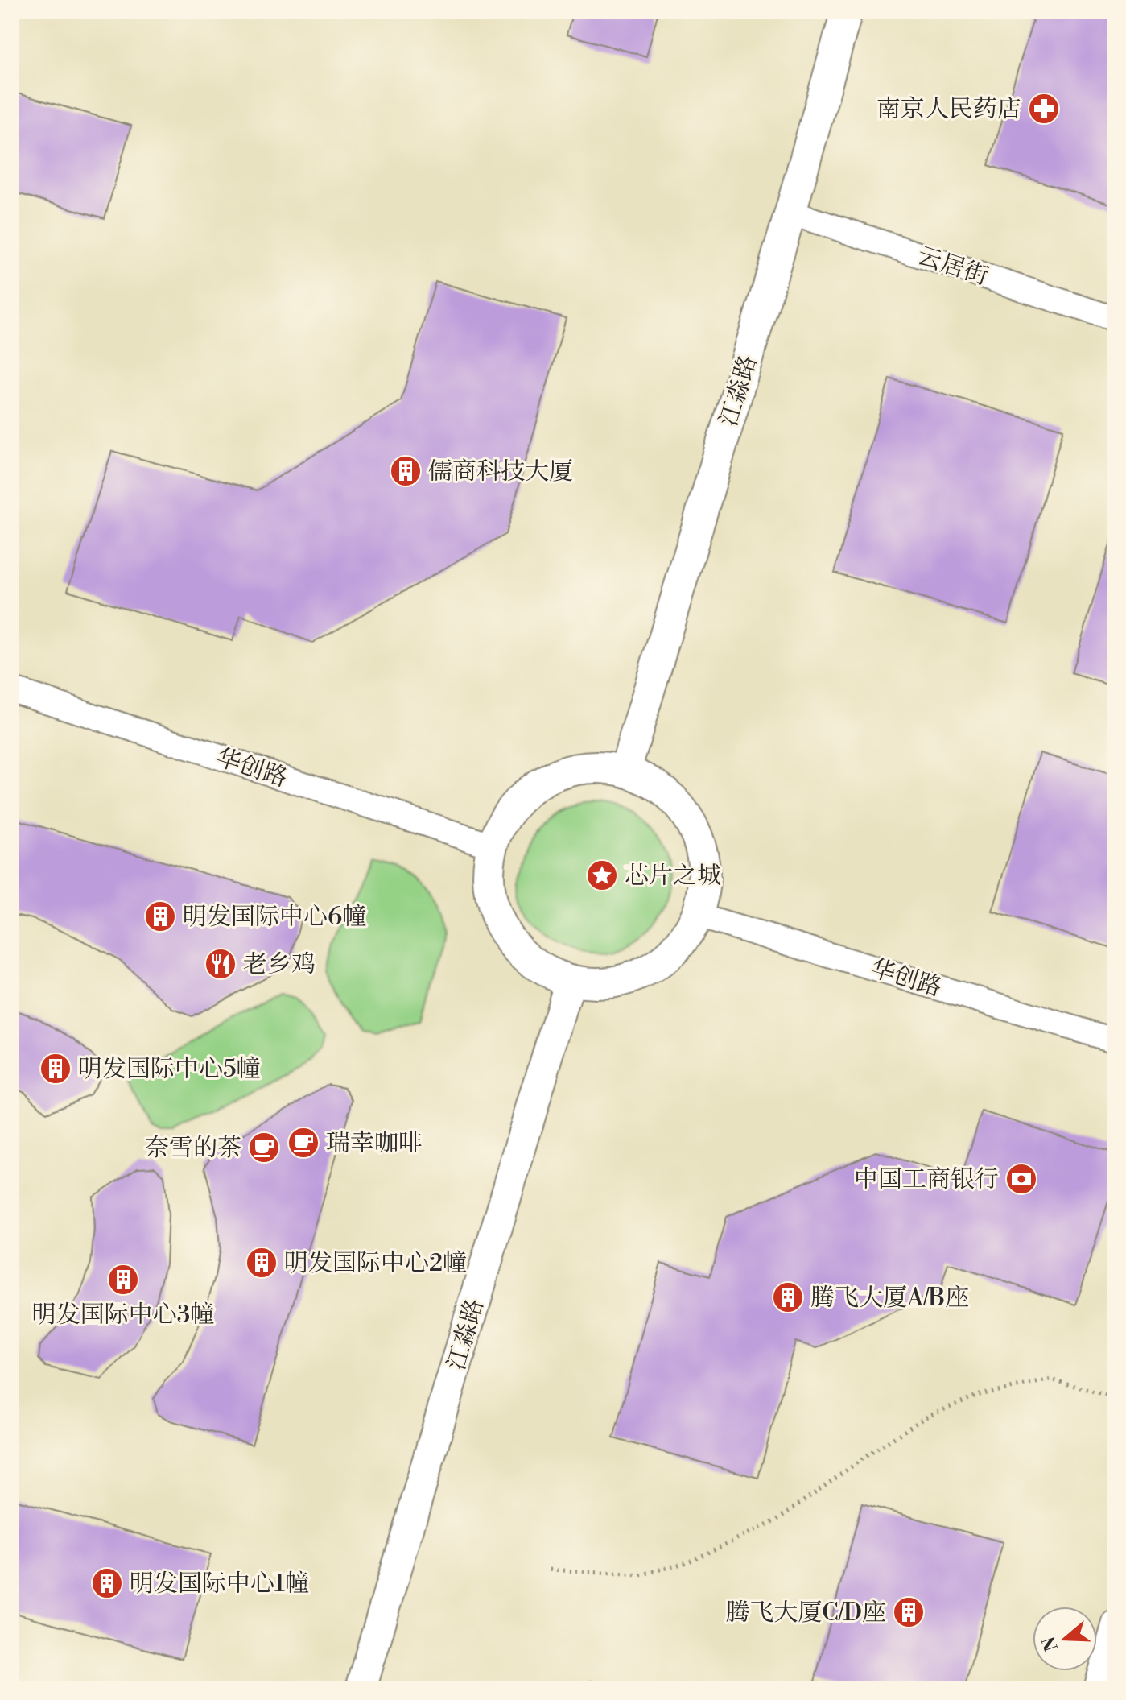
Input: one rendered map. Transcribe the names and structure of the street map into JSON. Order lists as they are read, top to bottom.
{
  "streets": {
    "street": ["云居街", "江淼路", "华创路"]
  },
  "crossings": [
    ["云居街", "江淼路"],
    ["江淼路", "华创路"]
  ],
  "places": {
    "pharmacy": ["南京人民药店"],
    "building": [
      "儒商科技大厦",
      "明发国际中心6幢",
      "明发国际中心5幢",
      "明发国际中心2幢",
      "明发国际中心3幢",
      "腾飞大厦A/B座",
      "明发国际中心1幢",
      "腾飞大厦C/D座"
    ],
    "place": ["芯片之城"],
    "restaurant": ["老乡鸡"],
    "cafe": ["瑞幸咖啡", "奈雪的茶"],
    "bank": ["中国工商银行"]
  },
  "north": "left"
}
